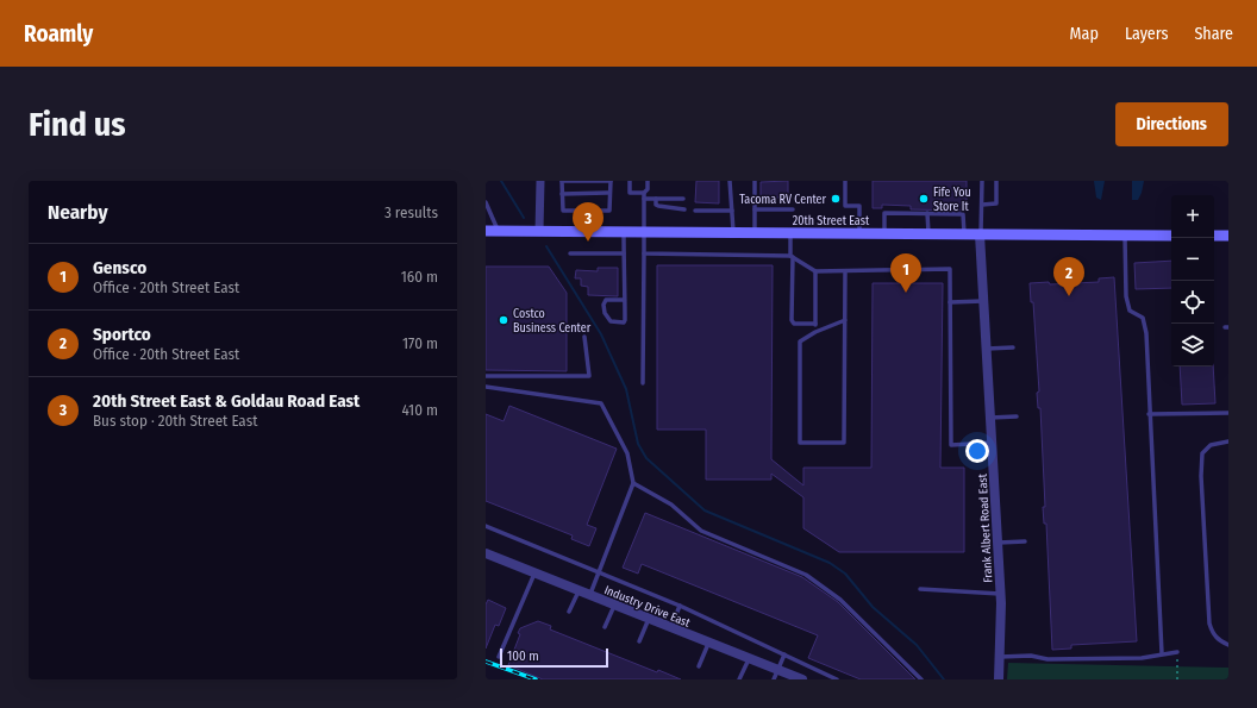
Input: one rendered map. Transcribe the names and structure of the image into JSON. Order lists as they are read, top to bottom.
{
  "streets": {
    "main road": ["20th Street East"],
    "street": ["Frank Albert Road East", "Industry Drive East"]
  },
  "crossings": [
    ["20th Street East", "Frank Albert Road East"]
  ],
  "places": ["Tacoma RV Center", "Fife You Store It", "Costco Business Center"],
  "scale_bar": "100 m",
  "page": {
    "header": "Roamly",
    "nav": ["Map", "Layers", "Share"],
    "buttons": "Directions",
    "title": "Find us",
    "heading": ["Nearby", "3 results"],
    "map_buttons": ["+", "−"],
    "pins": ["3", "1", "2"],
    "list": [
      {
        "mark": "1",
        "name": "Gensco",
        "note": "Office · 20th Street East",
        "value": "160 m"
      },
      {
        "mark": "2",
        "name": "Sportco",
        "note": "Office · 20th Street East",
        "value": "170 m"
      },
      {
        "mark": "3",
        "name": "20th Street East & Goldau Road East",
        "note": "Bus stop · 20th Street East",
        "value": "410 m"
      }
    ],
    "scale": "100 m"
  }
}
